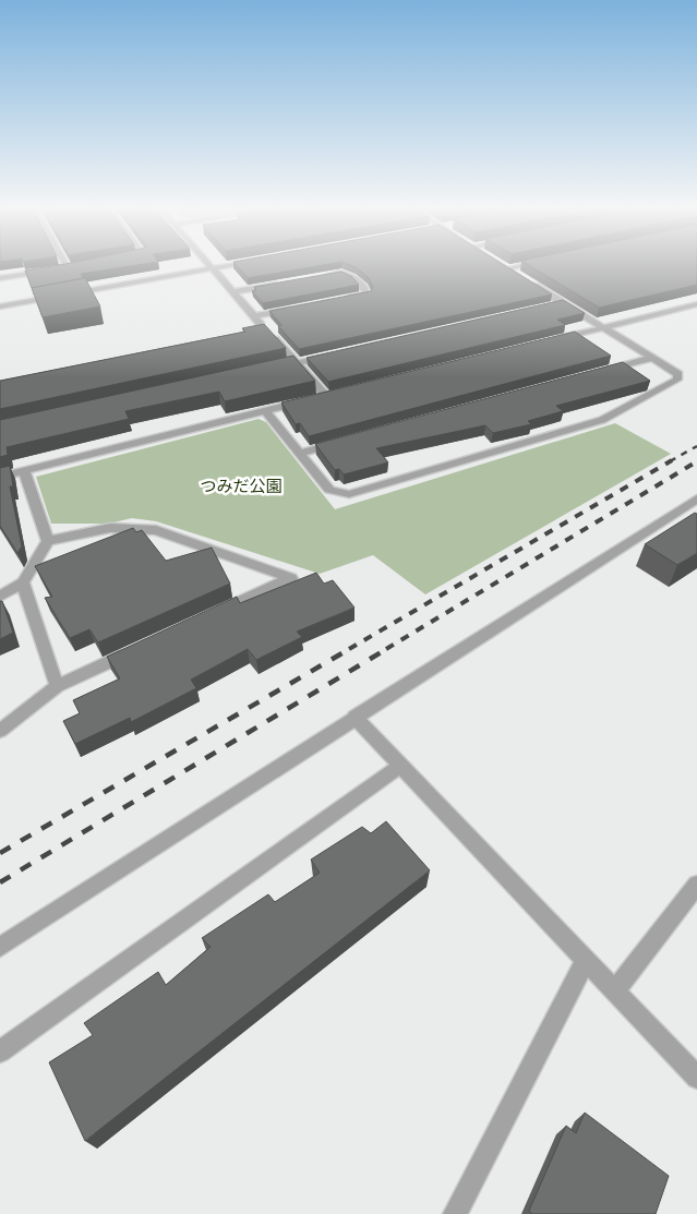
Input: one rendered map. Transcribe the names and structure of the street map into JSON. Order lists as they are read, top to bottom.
{
  "parks": ["つみだ公園"]
}
